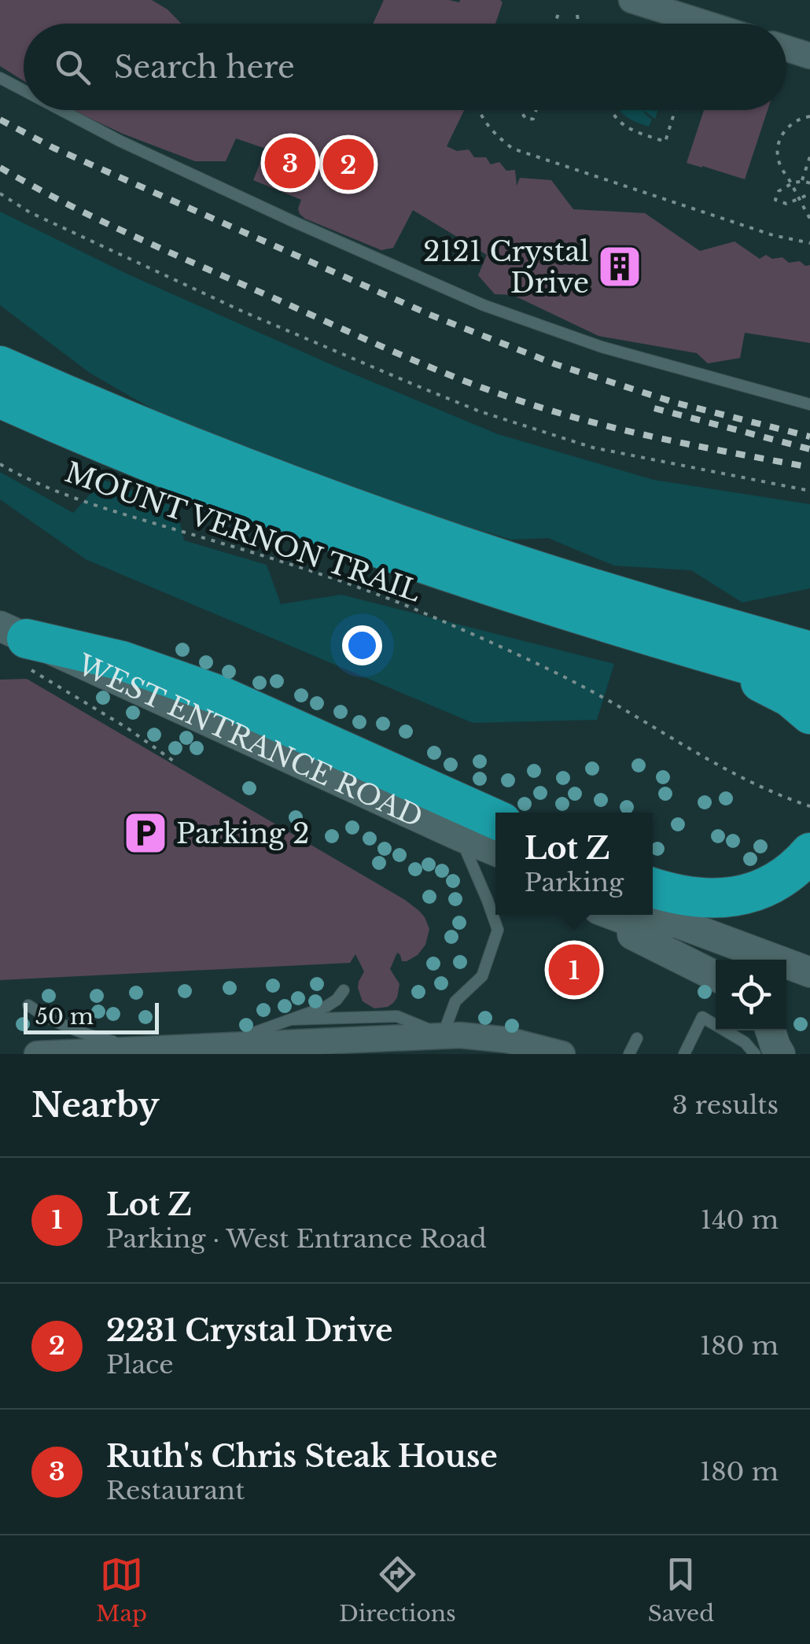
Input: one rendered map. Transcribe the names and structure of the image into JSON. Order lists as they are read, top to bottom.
{
  "streets": {
    "path": ["MOUNT VERNON TRAIL"]
  },
  "places": {
    "building": ["2121 Crystal Drive"],
    "parking": ["Parking 2"]
  },
  "scale_bar": "50 m",
  "page": {
    "search": "Search here",
    "pins": ["3", "2", "1"],
    "popup": ["Lot Z", "Parking"],
    "scale": "50 m",
    "heading": ["Nearby", "3 results"],
    "list": [
      {
        "mark": "1",
        "name": "Lot Z",
        "note": "Parking · West Entrance Road",
        "value": "140 m"
      },
      {
        "mark": "2",
        "name": "2231 Crystal Drive",
        "note": "Place",
        "value": "180 m"
      },
      {
        "mark": "3",
        "name": "Ruth's Chris Steak House",
        "note": "Restaurant",
        "value": "180 m"
      }
    ],
    "nav": ["Map", "Directions", "Saved"]
  }
}
